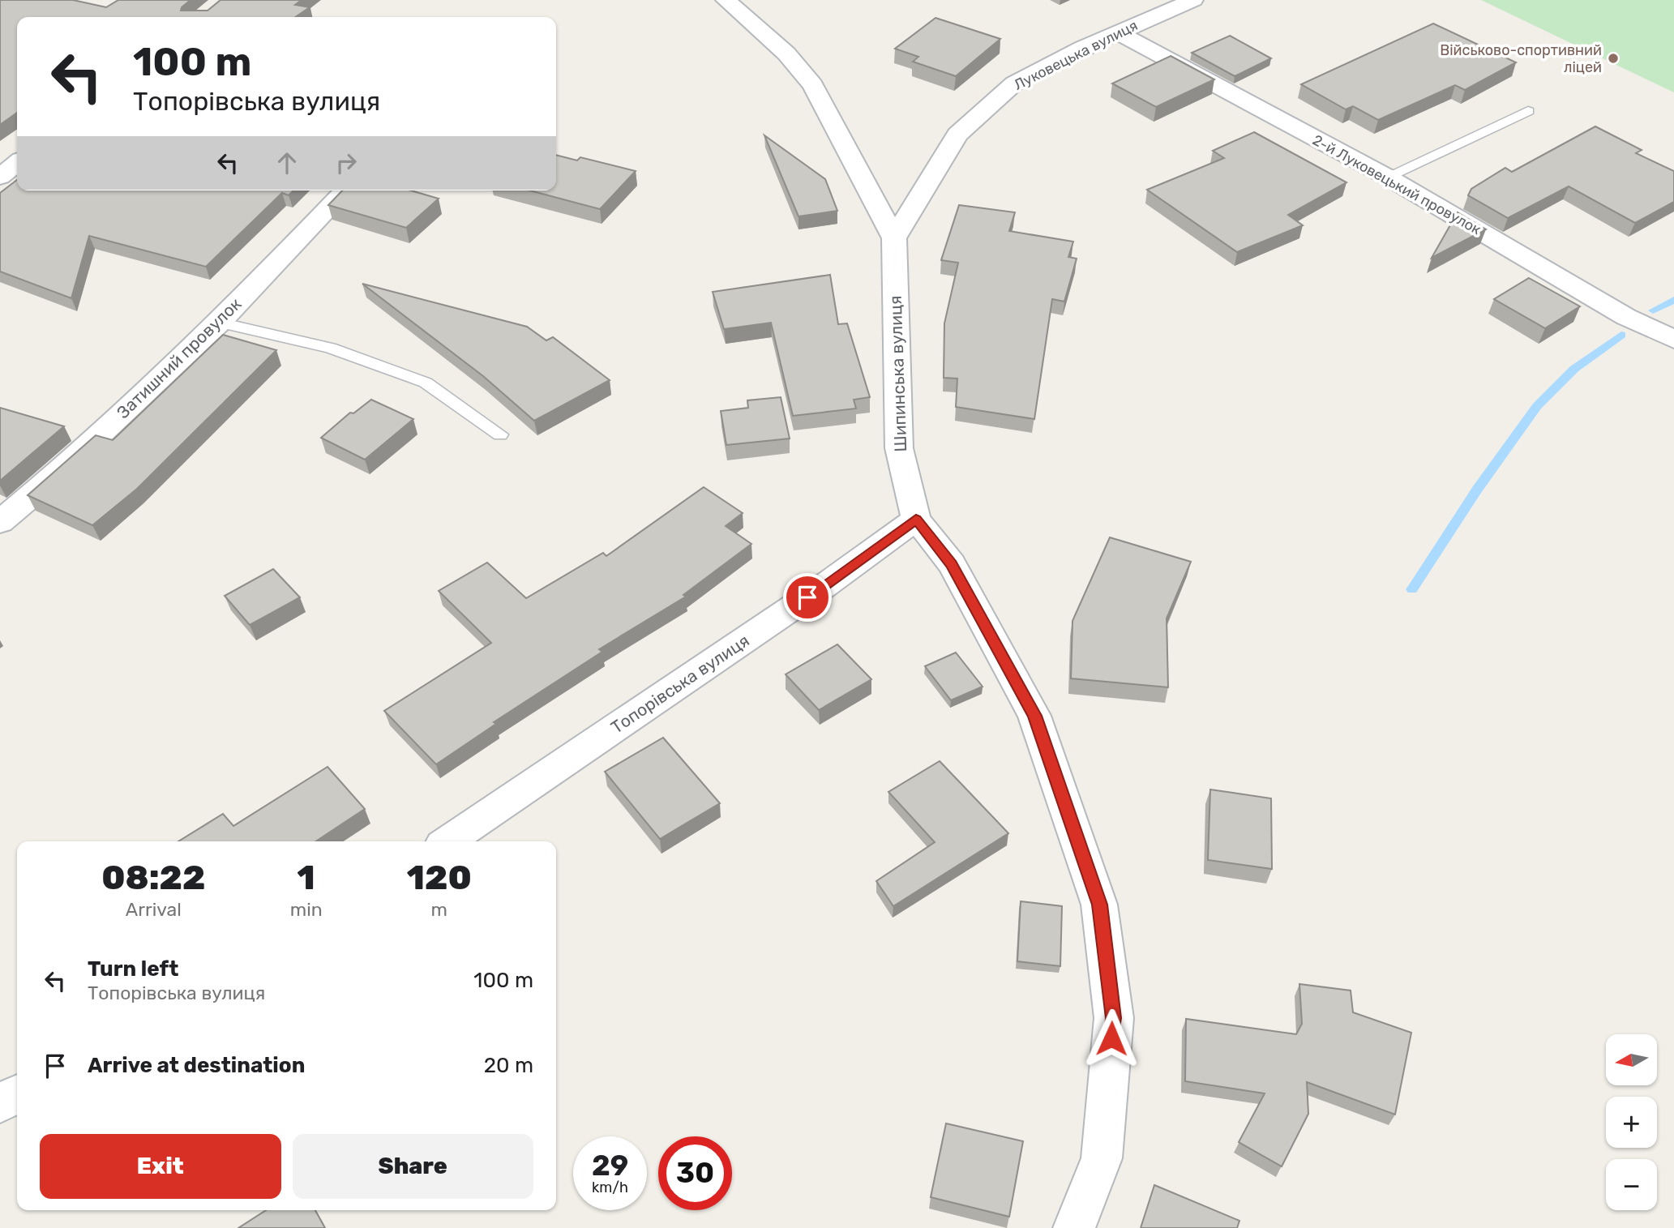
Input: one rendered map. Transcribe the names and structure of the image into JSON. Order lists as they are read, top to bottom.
{
  "streets": {
    "street": [
      "Луковецька вулиця",
      "2-й Луковецький провулок",
      "Затишний провулок",
      "Шипинська вулиця",
      "Топорівська вулиця"
    ]
  },
  "crossings": [
    ["Луковецька вулиця", "2-й Луковецький провулок"],
    ["Луковецька вулиця", "Шипинська вулиця"],
    ["Шипинська вулиця", "Топорівська вулиця"]
  ],
  "places": ["Військово-спортивний ліцей"],
  "north": "left",
  "page": {
    "turn": ["100 m", "Топорівська вулиця"],
    "eta": [
      "08:22",
      "Arrival",
      "1",
      "min",
      "120",
      "m"
    ],
    "list": [
      {
        "name": "Turn left",
        "note": "Топорівська вулиця",
        "value": "100 m"
      },
      {
        "name": "Arrive at destination",
        "value": "20 m"
      }
    ],
    "map_buttons": ["+", "−"],
    "buttons": ["Exit", "Share"],
    "speed": "29 km/h",
    "limit": "30"
  }
}
